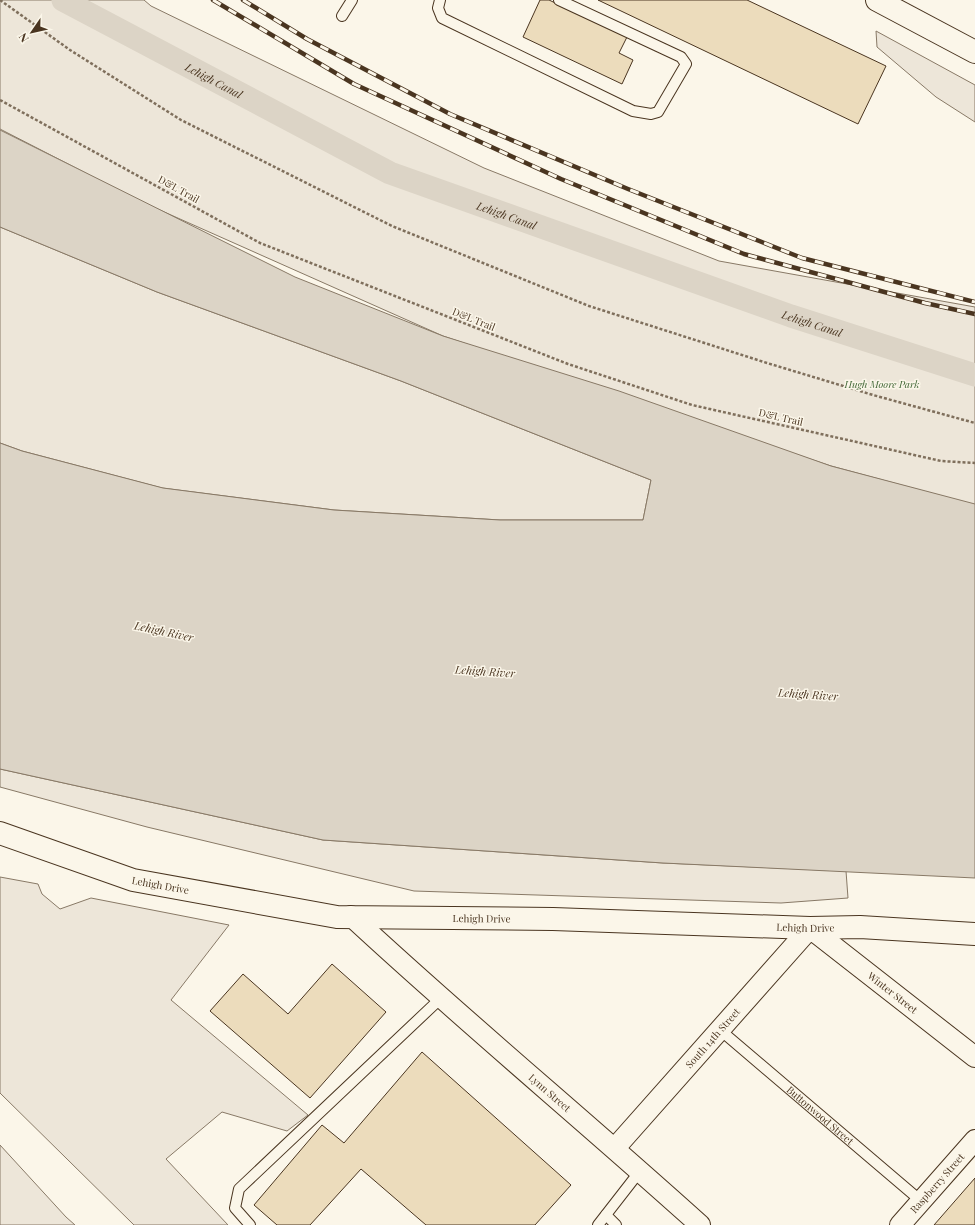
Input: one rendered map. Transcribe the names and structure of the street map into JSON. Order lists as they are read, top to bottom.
{
  "streets": {
    "street": [
      "Lehigh Drive",
      "Winter Street",
      "South 14th Street",
      "Lynn Street",
      "Raspberry Street"
    ],
    "lane": ["Buttonwood Street"],
    "path": ["D&L Trail"]
  },
  "crossings": [
    ["Lehigh Drive", "Winter Street"],
    ["Lehigh Drive", "South 14th Street"],
    ["Lehigh Drive", "Lynn Street"],
    ["Winter Street", "South 14th Street"],
    ["South 14th Street", "Lynn Street"],
    ["South 14th Street", "Buttonwood Street"],
    ["Buttonwood Street", "Raspberry Street"]
  ],
  "water": ["Lehigh Canal", "Lehigh River"],
  "parks": ["Hugh Moore Park"],
  "north": "bottom left"
}
